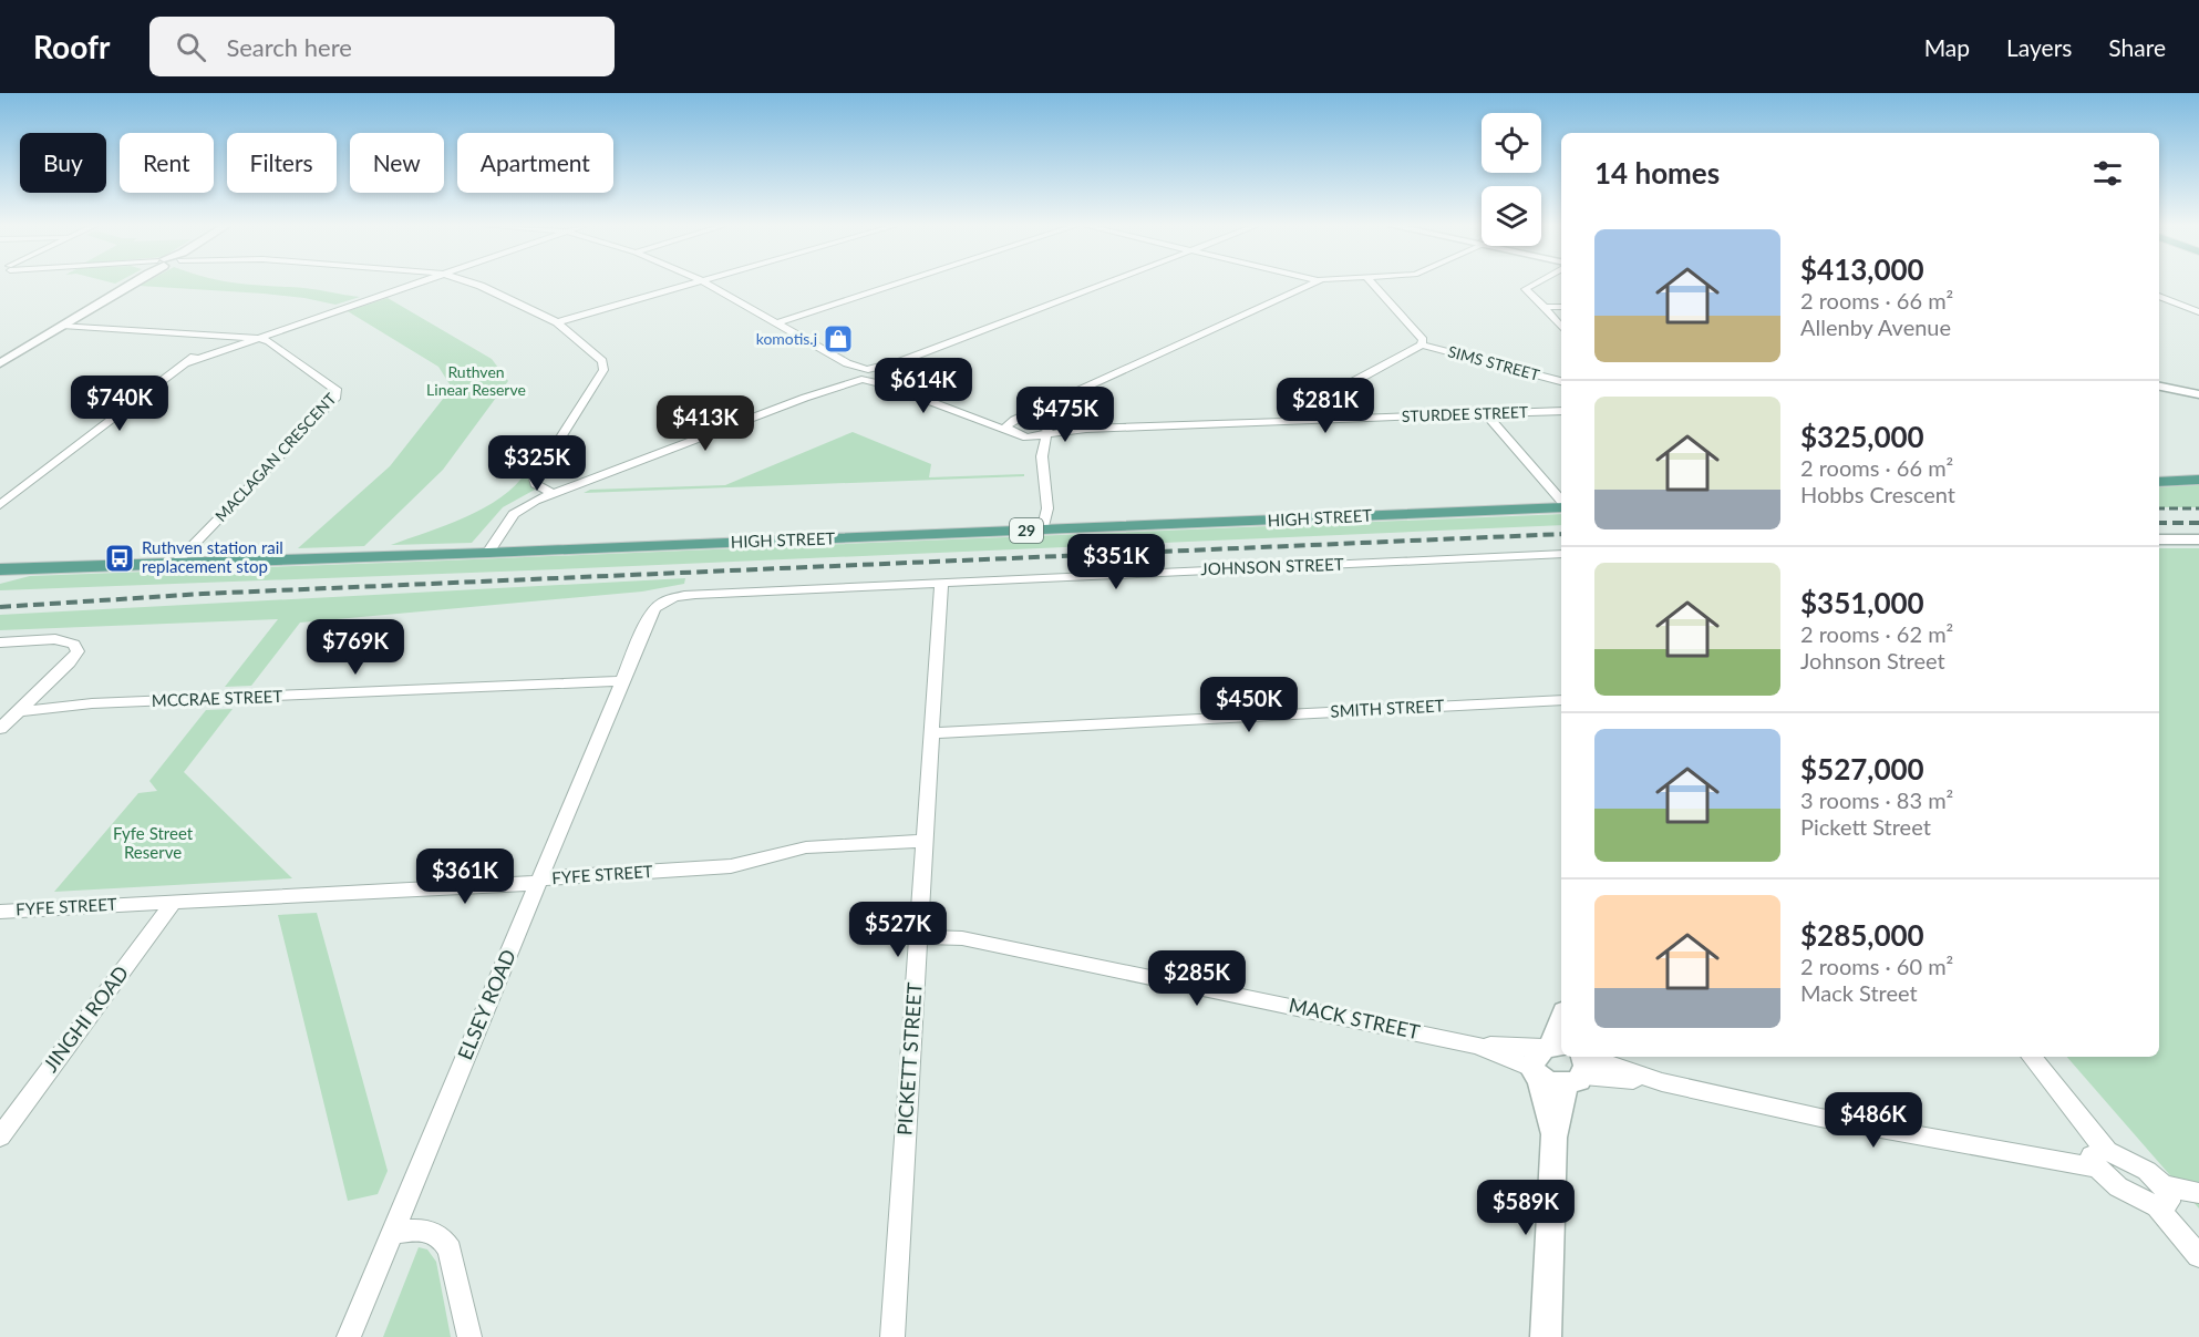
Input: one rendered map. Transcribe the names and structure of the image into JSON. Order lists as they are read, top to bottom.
{
  "streets": {
    "main road": ["HIGH STREET", "29"],
    "street": [
      "SIMS STREET",
      "STURDEE STREET",
      "MACLAGAN CRESCENT",
      "JOHNSON STREET",
      "MCCRAE STREET",
      "SMITH STREET",
      "FYFE STREET",
      "ELSEY ROAD",
      "JINGHI ROAD",
      "MACK STREET",
      "PICKETT STREET"
    ]
  },
  "crossings": [
    ["MACLAGAN CRESCENT", "HIGH STREET"],
    ["JOHNSON STREET", "ELSEY ROAD"],
    ["JOHNSON STREET", "PICKETT STREET"],
    ["MCCRAE STREET", "ELSEY ROAD"],
    ["SMITH STREET", "PICKETT STREET"],
    ["FYFE STREET", "ELSEY ROAD"],
    ["FYFE STREET", "JINGHI ROAD"],
    ["FYFE STREET", "PICKETT STREET"],
    ["MACK STREET", "PICKETT STREET"]
  ],
  "parks": ["Ruthven Linear Reserve", "Fyfe Street Reserve"],
  "places": {
    "shop": ["komotis.j"],
    "bus stop": ["Ruthven station rail replacement stop"]
  },
  "page": {
    "header": "Roofr",
    "search": "Search here",
    "nav": ["Map", "Layers", "Share"],
    "chip": [
      "Buy",
      "Rent",
      "Filters",
      "New",
      "Apartment"
    ],
    "heading": "14 homes",
    "list": [
      {
        "name": "$413,000",
        "note": "2 rooms · 66 m² · Allenby Avenue"
      },
      {
        "name": "$325,000",
        "note": "2 rooms · 66 m² · Hobbs Crescent"
      },
      {
        "name": "$351,000",
        "note": "2 rooms · 62 m² · Johnson Street"
      },
      {
        "name": "$527,000",
        "note": "3 rooms · 83 m² · Pickett Street"
      },
      {
        "name": "$285,000",
        "note": "2 rooms · 60 m² · Mack Street"
      }
    ],
    "price": [
      "$614K",
      "$740K",
      "$281K",
      "$475K",
      "$413K",
      "$325K",
      "$351K",
      "$769K",
      "$450K",
      "$361K",
      "$527K",
      "$285K",
      "$486K",
      "$589K"
    ]
  }
}
